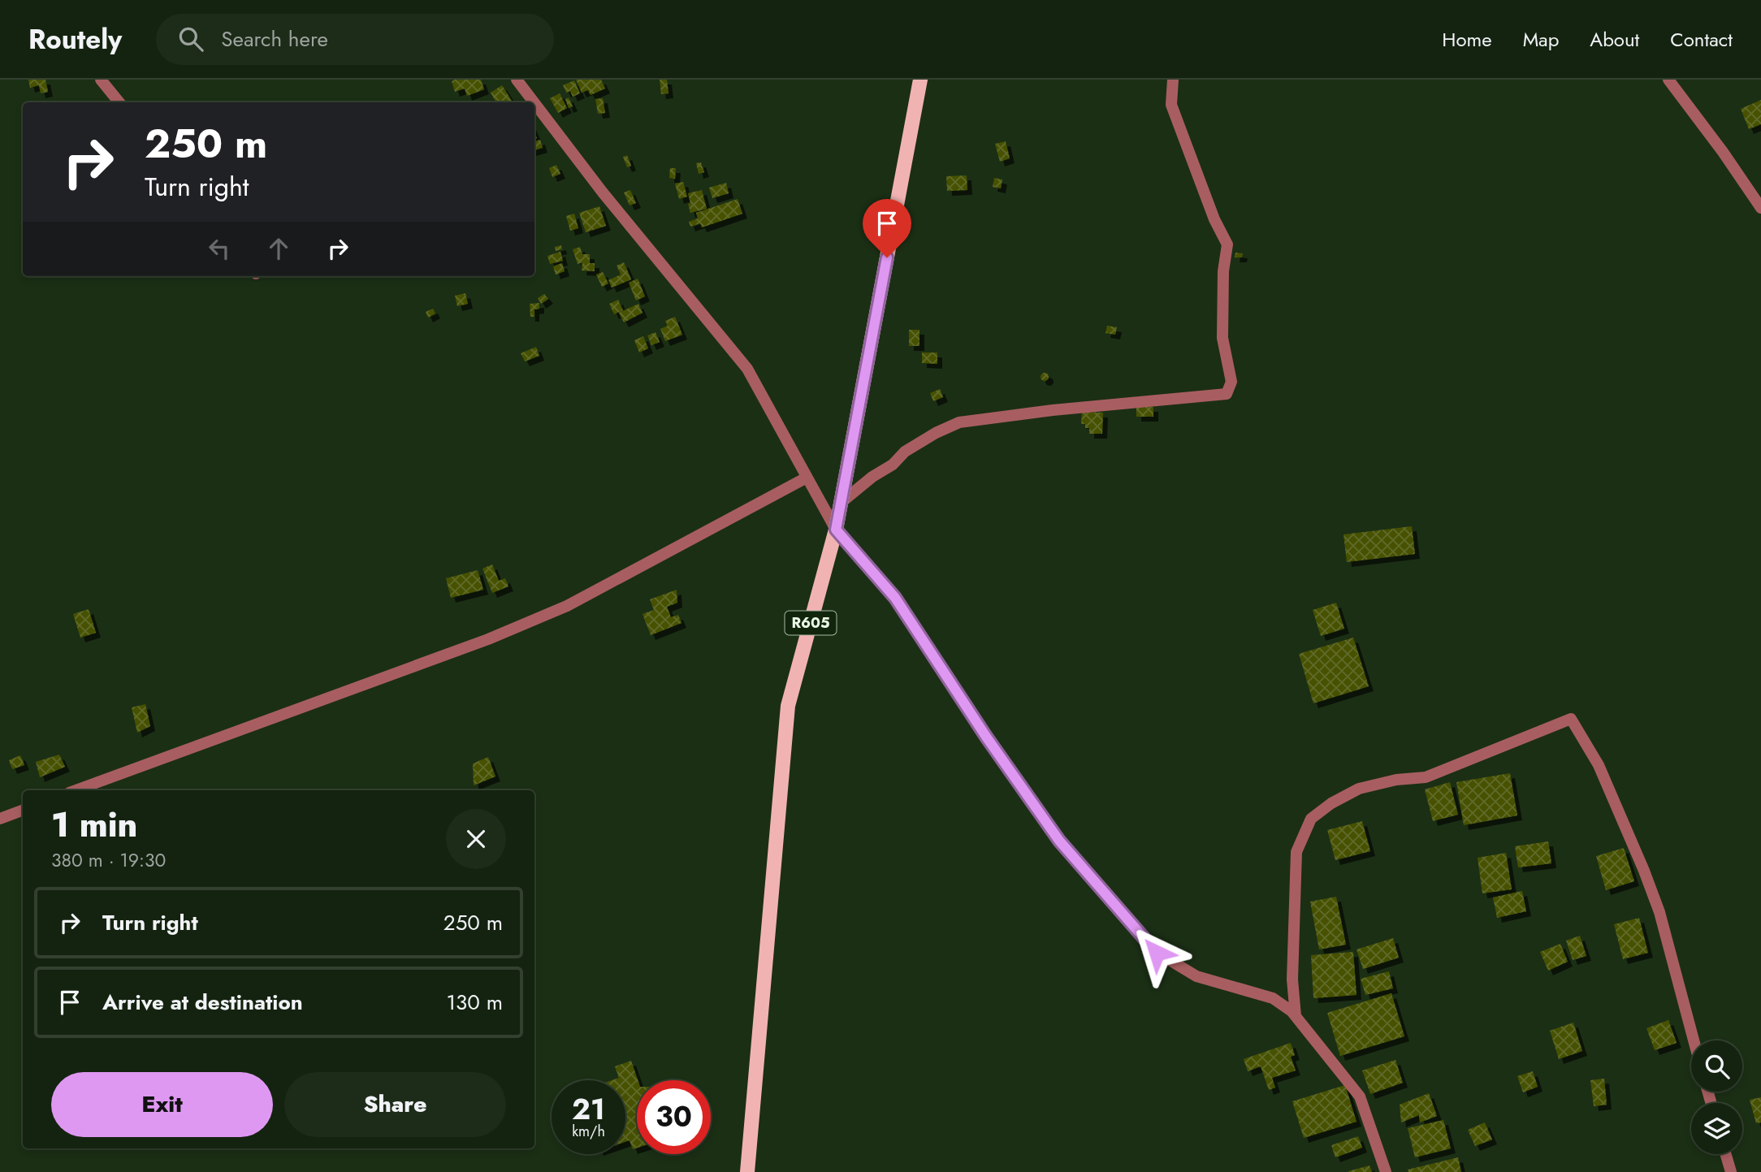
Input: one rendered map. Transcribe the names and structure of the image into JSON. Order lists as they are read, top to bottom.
{
  "streets": {
    "main road": ["R605"]
  },
  "page": {
    "header": "Routely",
    "search": "Search here",
    "nav": [
      "Home",
      "Map",
      "About",
      "Contact"
    ],
    "turn": ["250 m", "Turn right"],
    "heading": ["1 min", "380 m · 19:30"],
    "list": [
      {
        "name": "Turn right",
        "value": "250 m"
      },
      {
        "name": "Arrive at destination",
        "value": "130 m"
      }
    ],
    "buttons": ["Exit", "Share"],
    "speed": "21 km/h",
    "limit": "30"
  }
}
